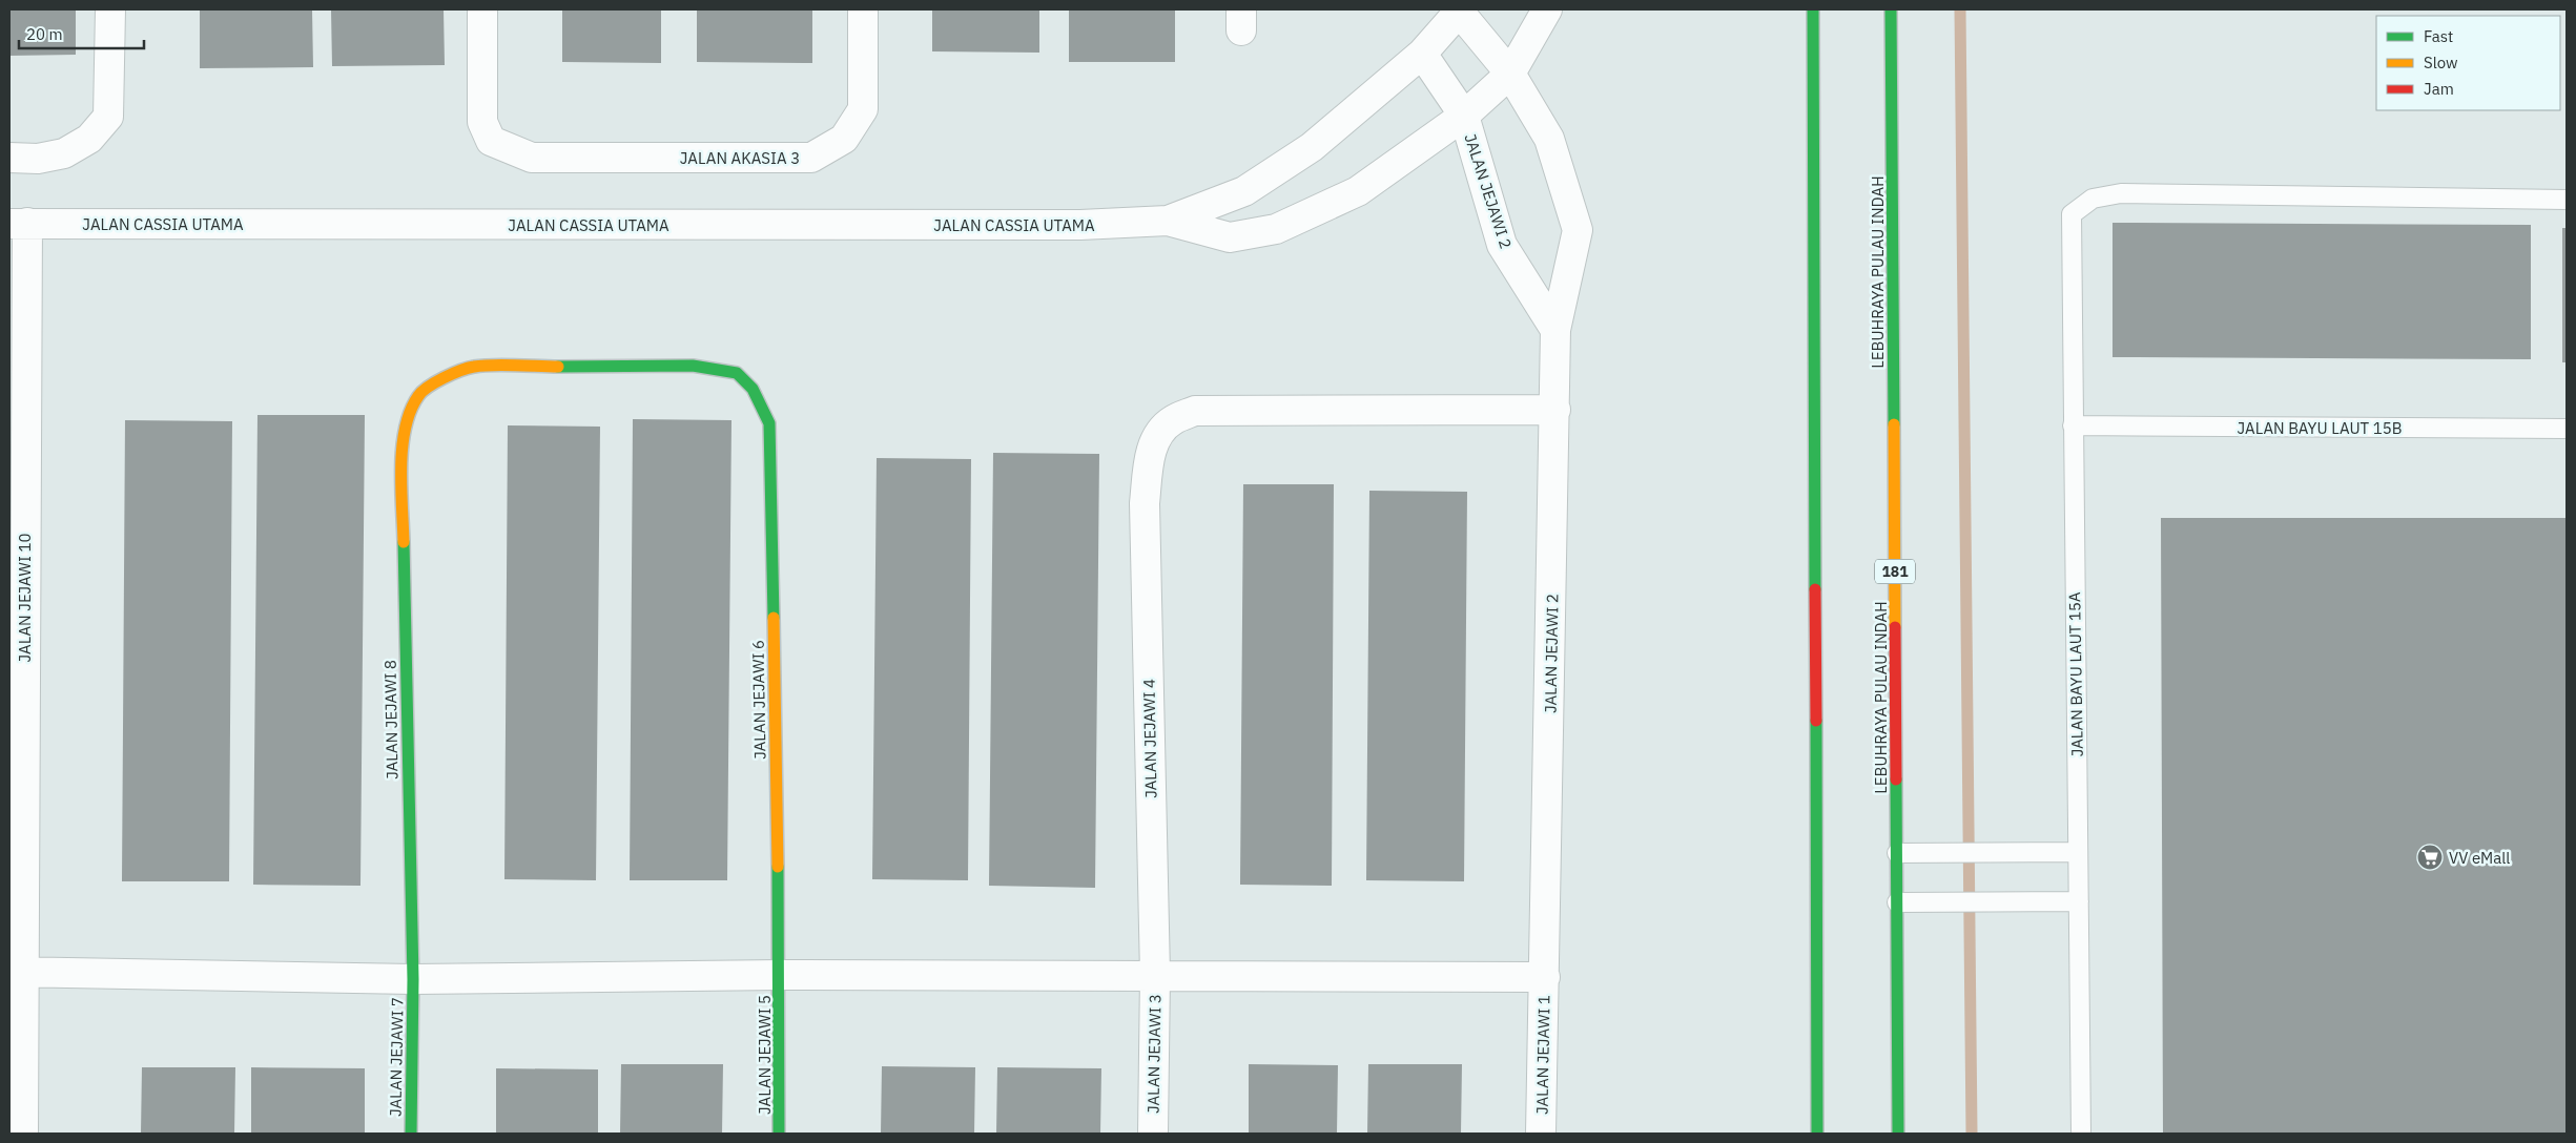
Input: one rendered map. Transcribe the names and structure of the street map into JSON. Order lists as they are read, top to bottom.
{
  "streets": {
    "main road": [
      "LEBUHRAYA PULAU INDAH",
      "181",
      "JALAN JEJAWI 6",
      "JALAN JEJAWI 8",
      "JALAN JEJAWI 5",
      "JALAN JEJAWI 7"
    ],
    "street": [
      "JALAN AKASIA 3",
      "JALAN JEJAWI 2",
      "JALAN CASSIA UTAMA",
      "JALAN JEJAWI 10",
      "JALAN JEJAWI 4",
      "JALAN JEJAWI 3",
      "JALAN JEJAWI 1"
    ],
    "lane": ["JALAN BAYU LAUT 15B", "JALAN BAYU LAUT 15A"]
  },
  "crossings": [
    ["JALAN JEJAWI 2", "JALAN CASSIA UTAMA"],
    ["JALAN JEJAWI 2", "JALAN JEJAWI 4"],
    ["JALAN JEJAWI 2", "JALAN JEJAWI 1"],
    ["JALAN CASSIA UTAMA", "JALAN JEJAWI 10"],
    ["JALAN BAYU LAUT 15B", "JALAN BAYU LAUT 15A"],
    ["JALAN JEJAWI 6", "JALAN JEJAWI 8"],
    ["JALAN JEJAWI 6", "JALAN JEJAWI 5"],
    ["JALAN JEJAWI 8", "JALAN JEJAWI 7"],
    ["JALAN JEJAWI 4", "JALAN JEJAWI 3"]
  ],
  "places": {
    "supermarket": ["VV eMall"]
  },
  "legend": ["Fast", "Slow", "Jam"],
  "scale_bar": "20 m"
}
